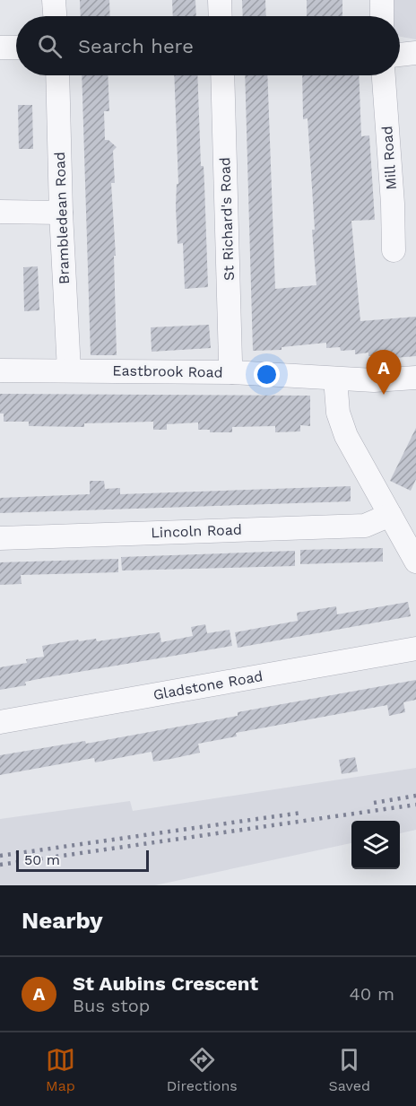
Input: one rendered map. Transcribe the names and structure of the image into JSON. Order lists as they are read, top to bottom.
{
  "streets": {
    "street": [
      "Mill Road",
      "Brambledean Road",
      "St Richard's Road",
      "Eastbrook Road",
      "Lincoln Road",
      "Gladstone Road"
    ]
  },
  "crossings": [
    ["Brambledean Road", "Eastbrook Road"],
    ["St Richard's Road", "Eastbrook Road"]
  ],
  "scale_bar": "50 m",
  "page": {
    "search": "Search here",
    "pins": "A",
    "scale": "50 m",
    "heading": "Nearby",
    "list": [
      {
        "mark": "A",
        "name": "St Aubins Crescent",
        "note": "Bus stop",
        "value": "40 m"
      }
    ],
    "nav": ["Map", "Directions", "Saved"]
  }
}
